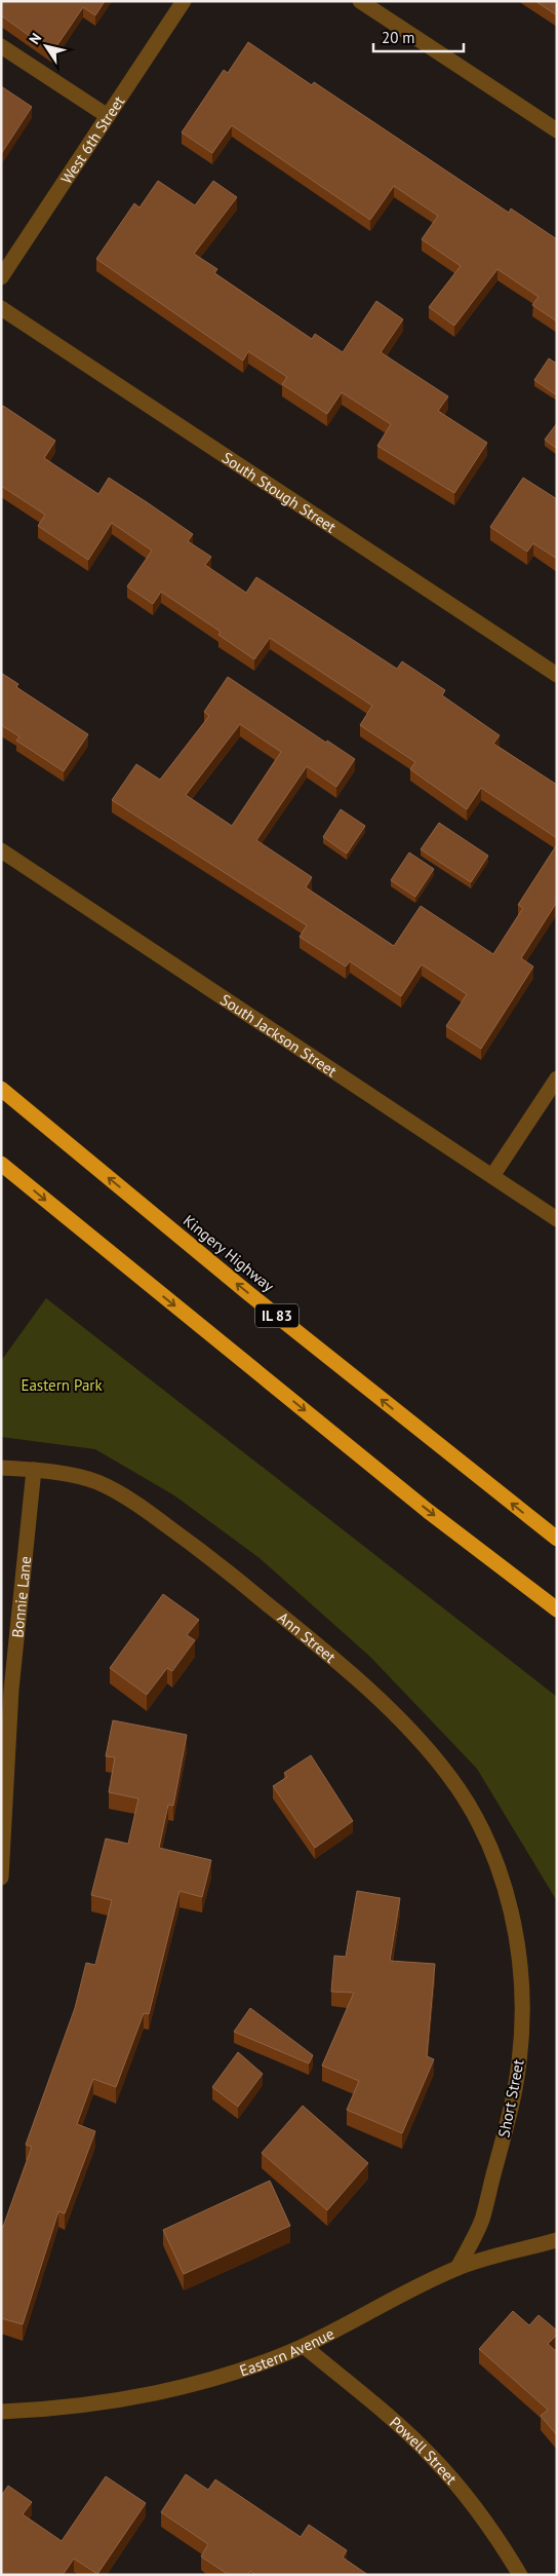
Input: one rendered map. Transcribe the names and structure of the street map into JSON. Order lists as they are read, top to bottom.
{
  "streets": {
    "highway": ["Kingery Highway", "IL 83"],
    "street": [
      "West 6th Street",
      "South Stough Street",
      "South Jackson Street",
      "Bonnie Lane",
      "Ann Street",
      "Short Street",
      "Eastern Avenue",
      "Powell Street"
    ]
  },
  "crossings": [
    ["Bonnie Lane", "Ann Street"],
    ["Ann Street", "Short Street"],
    ["Short Street", "Eastern Avenue"],
    ["Eastern Avenue", "Powell Street"]
  ],
  "parks": ["Eastern Park"],
  "scale_bar": "20 m",
  "north": "top left"
}
